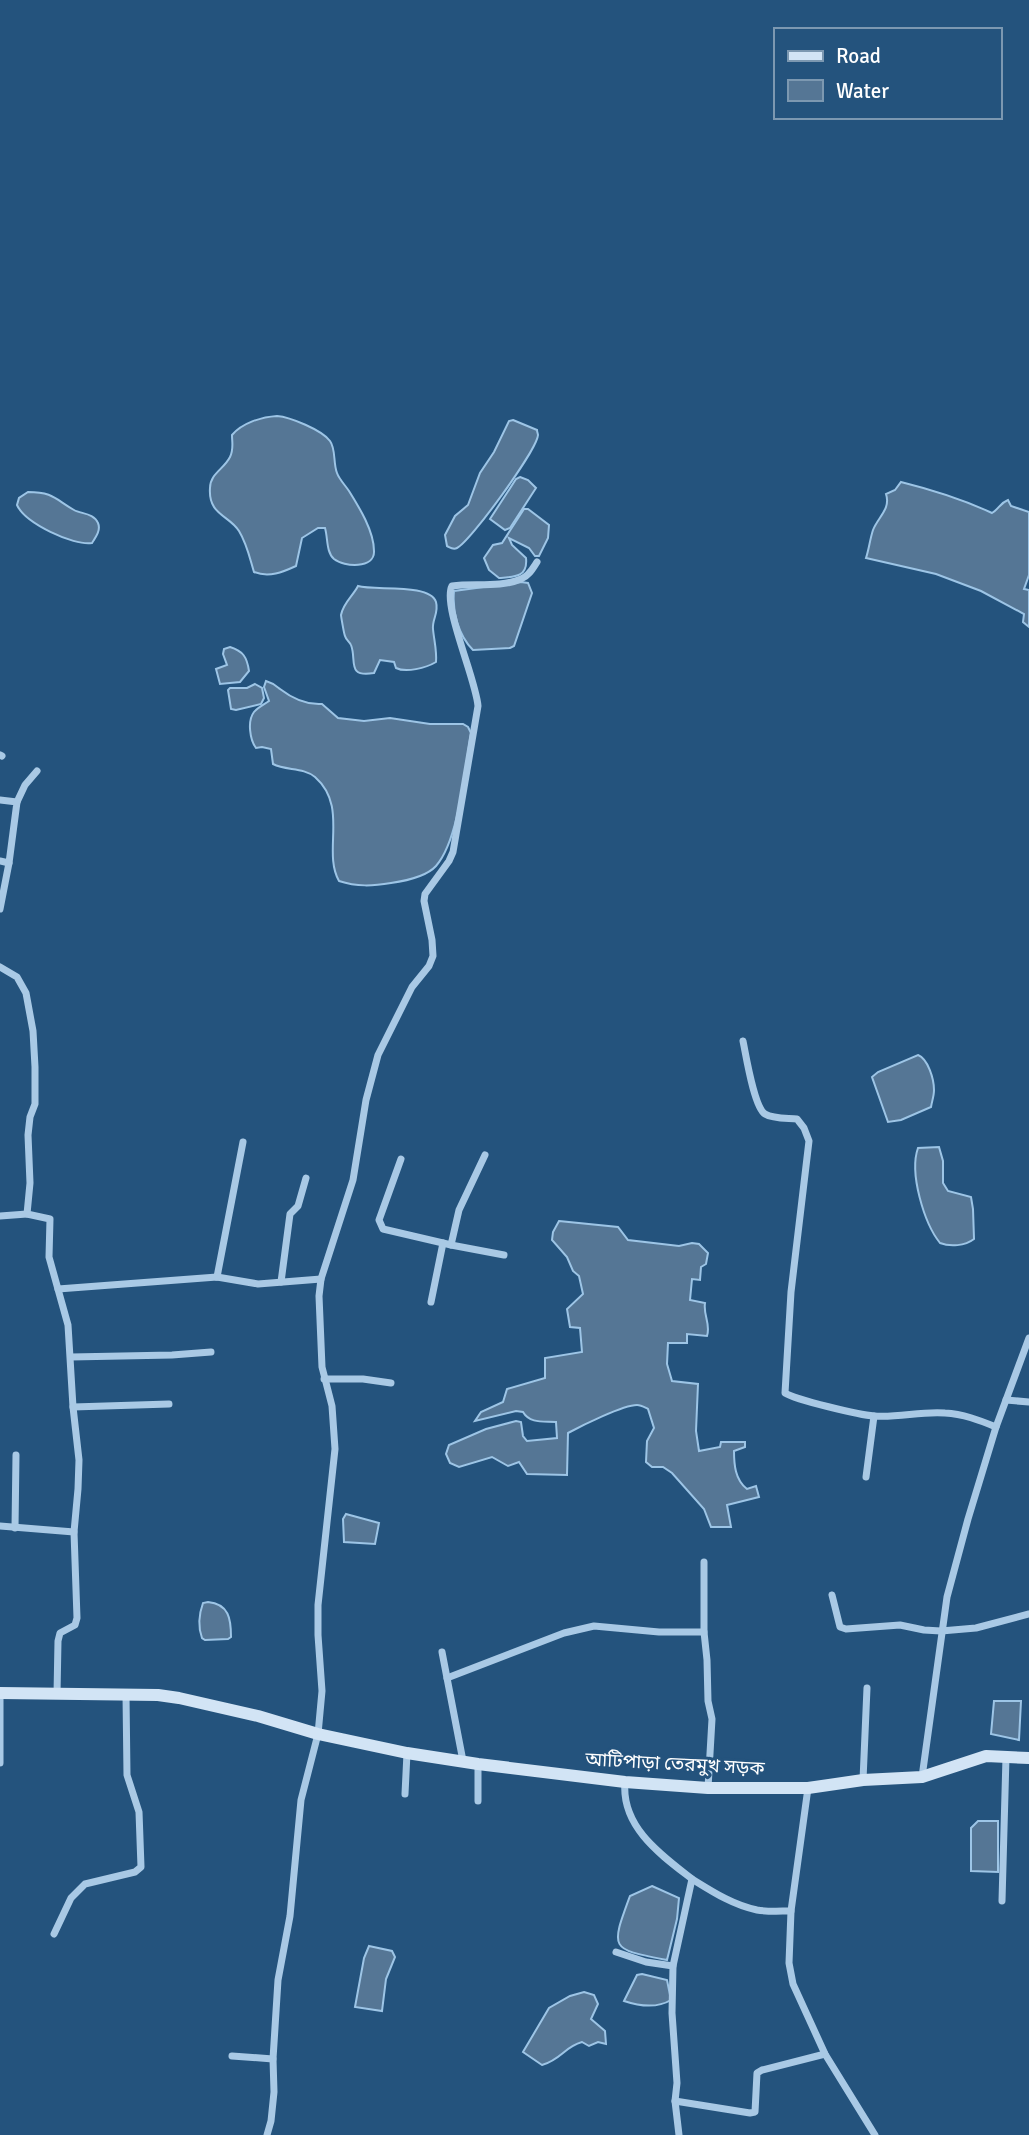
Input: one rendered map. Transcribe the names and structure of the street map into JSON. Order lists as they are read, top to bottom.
{
  "streets": {
    "main road": ["আটিপাড়া তেরমুখ সড়ক"]
  },
  "legend": ["Road", "Water"]
}
